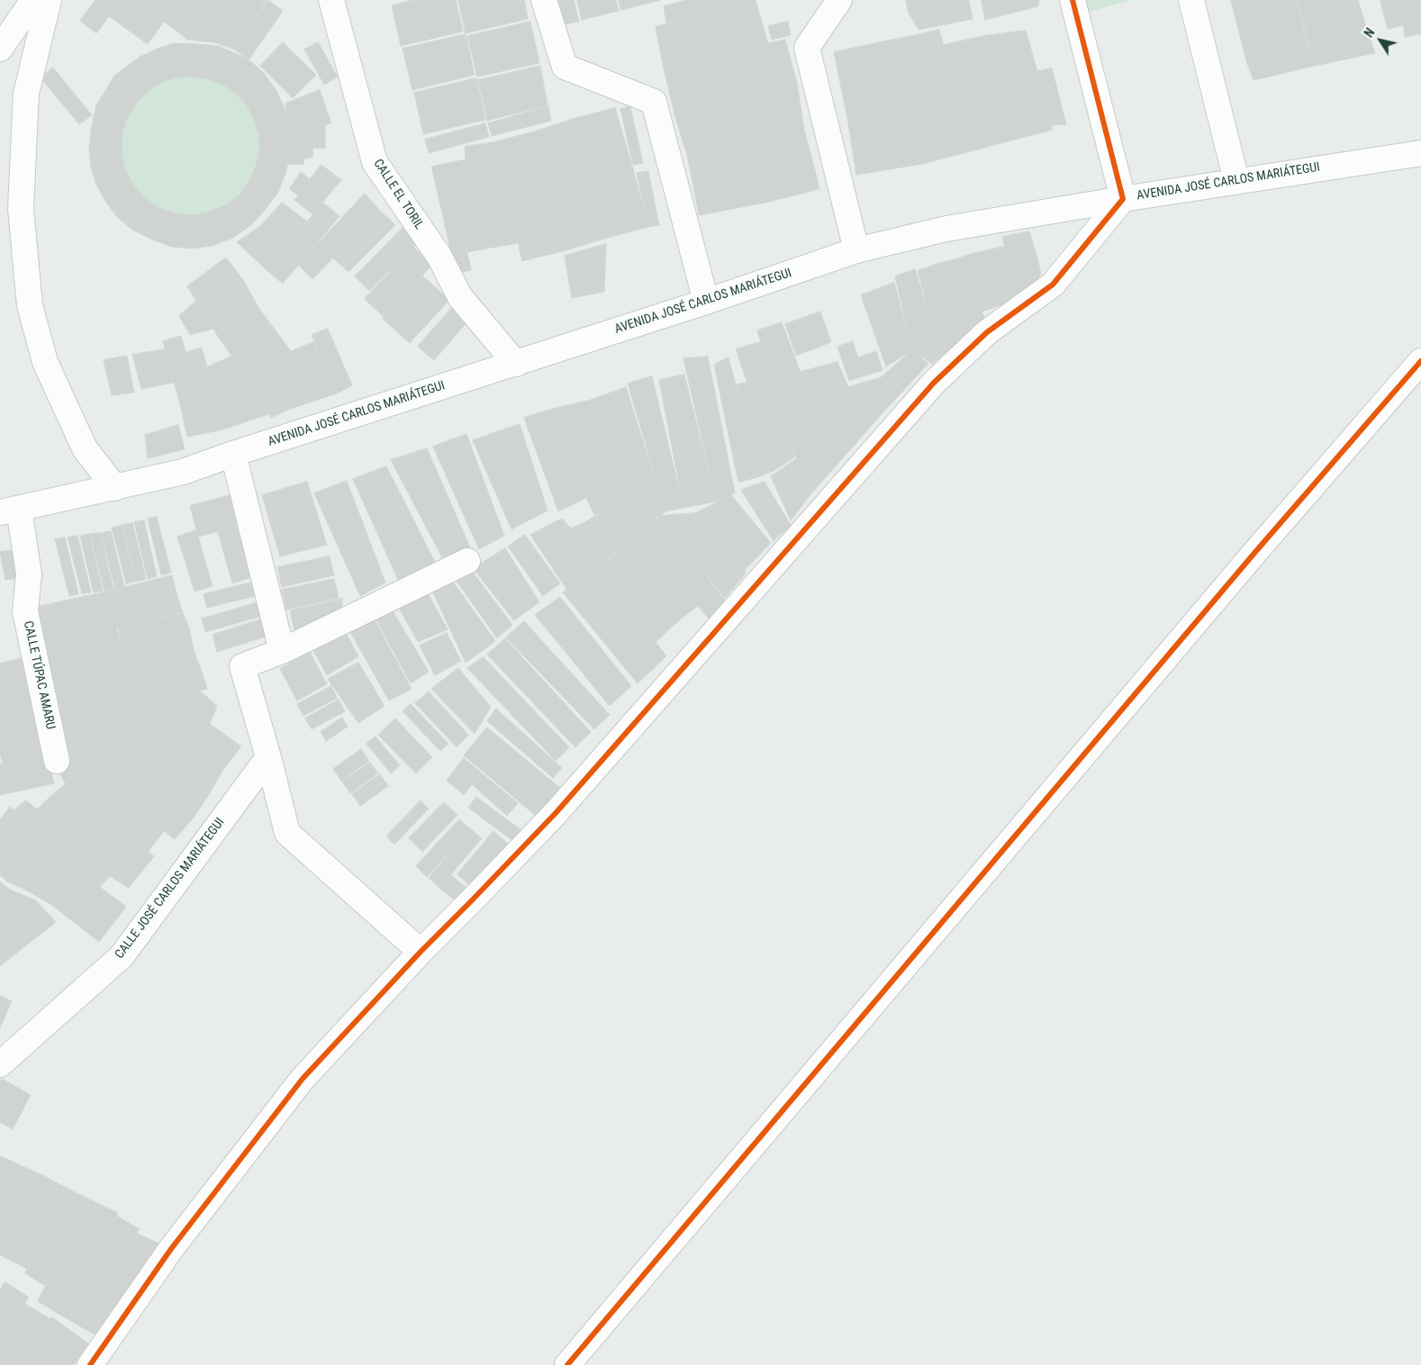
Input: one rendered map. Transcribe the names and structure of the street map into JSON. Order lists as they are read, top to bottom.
{
  "streets": {
    "street": [
      "AVENIDA JOSÉ CARLOS MARIÁTEGUI",
      "CALLE EL TORIL",
      "CALLE TÚPAC AMARU",
      "CALLE JOSÉ CARLOS MARIÁTEGUI"
    ]
  },
  "crossings": [
    ["AVENIDA JOSÉ CARLOS MARIÁTEGUI", "CALLE EL TORIL"],
    ["AVENIDA JOSÉ CARLOS MARIÁTEGUI", "CALLE TÚPAC AMARU"]
  ],
  "north": "top left"
}
